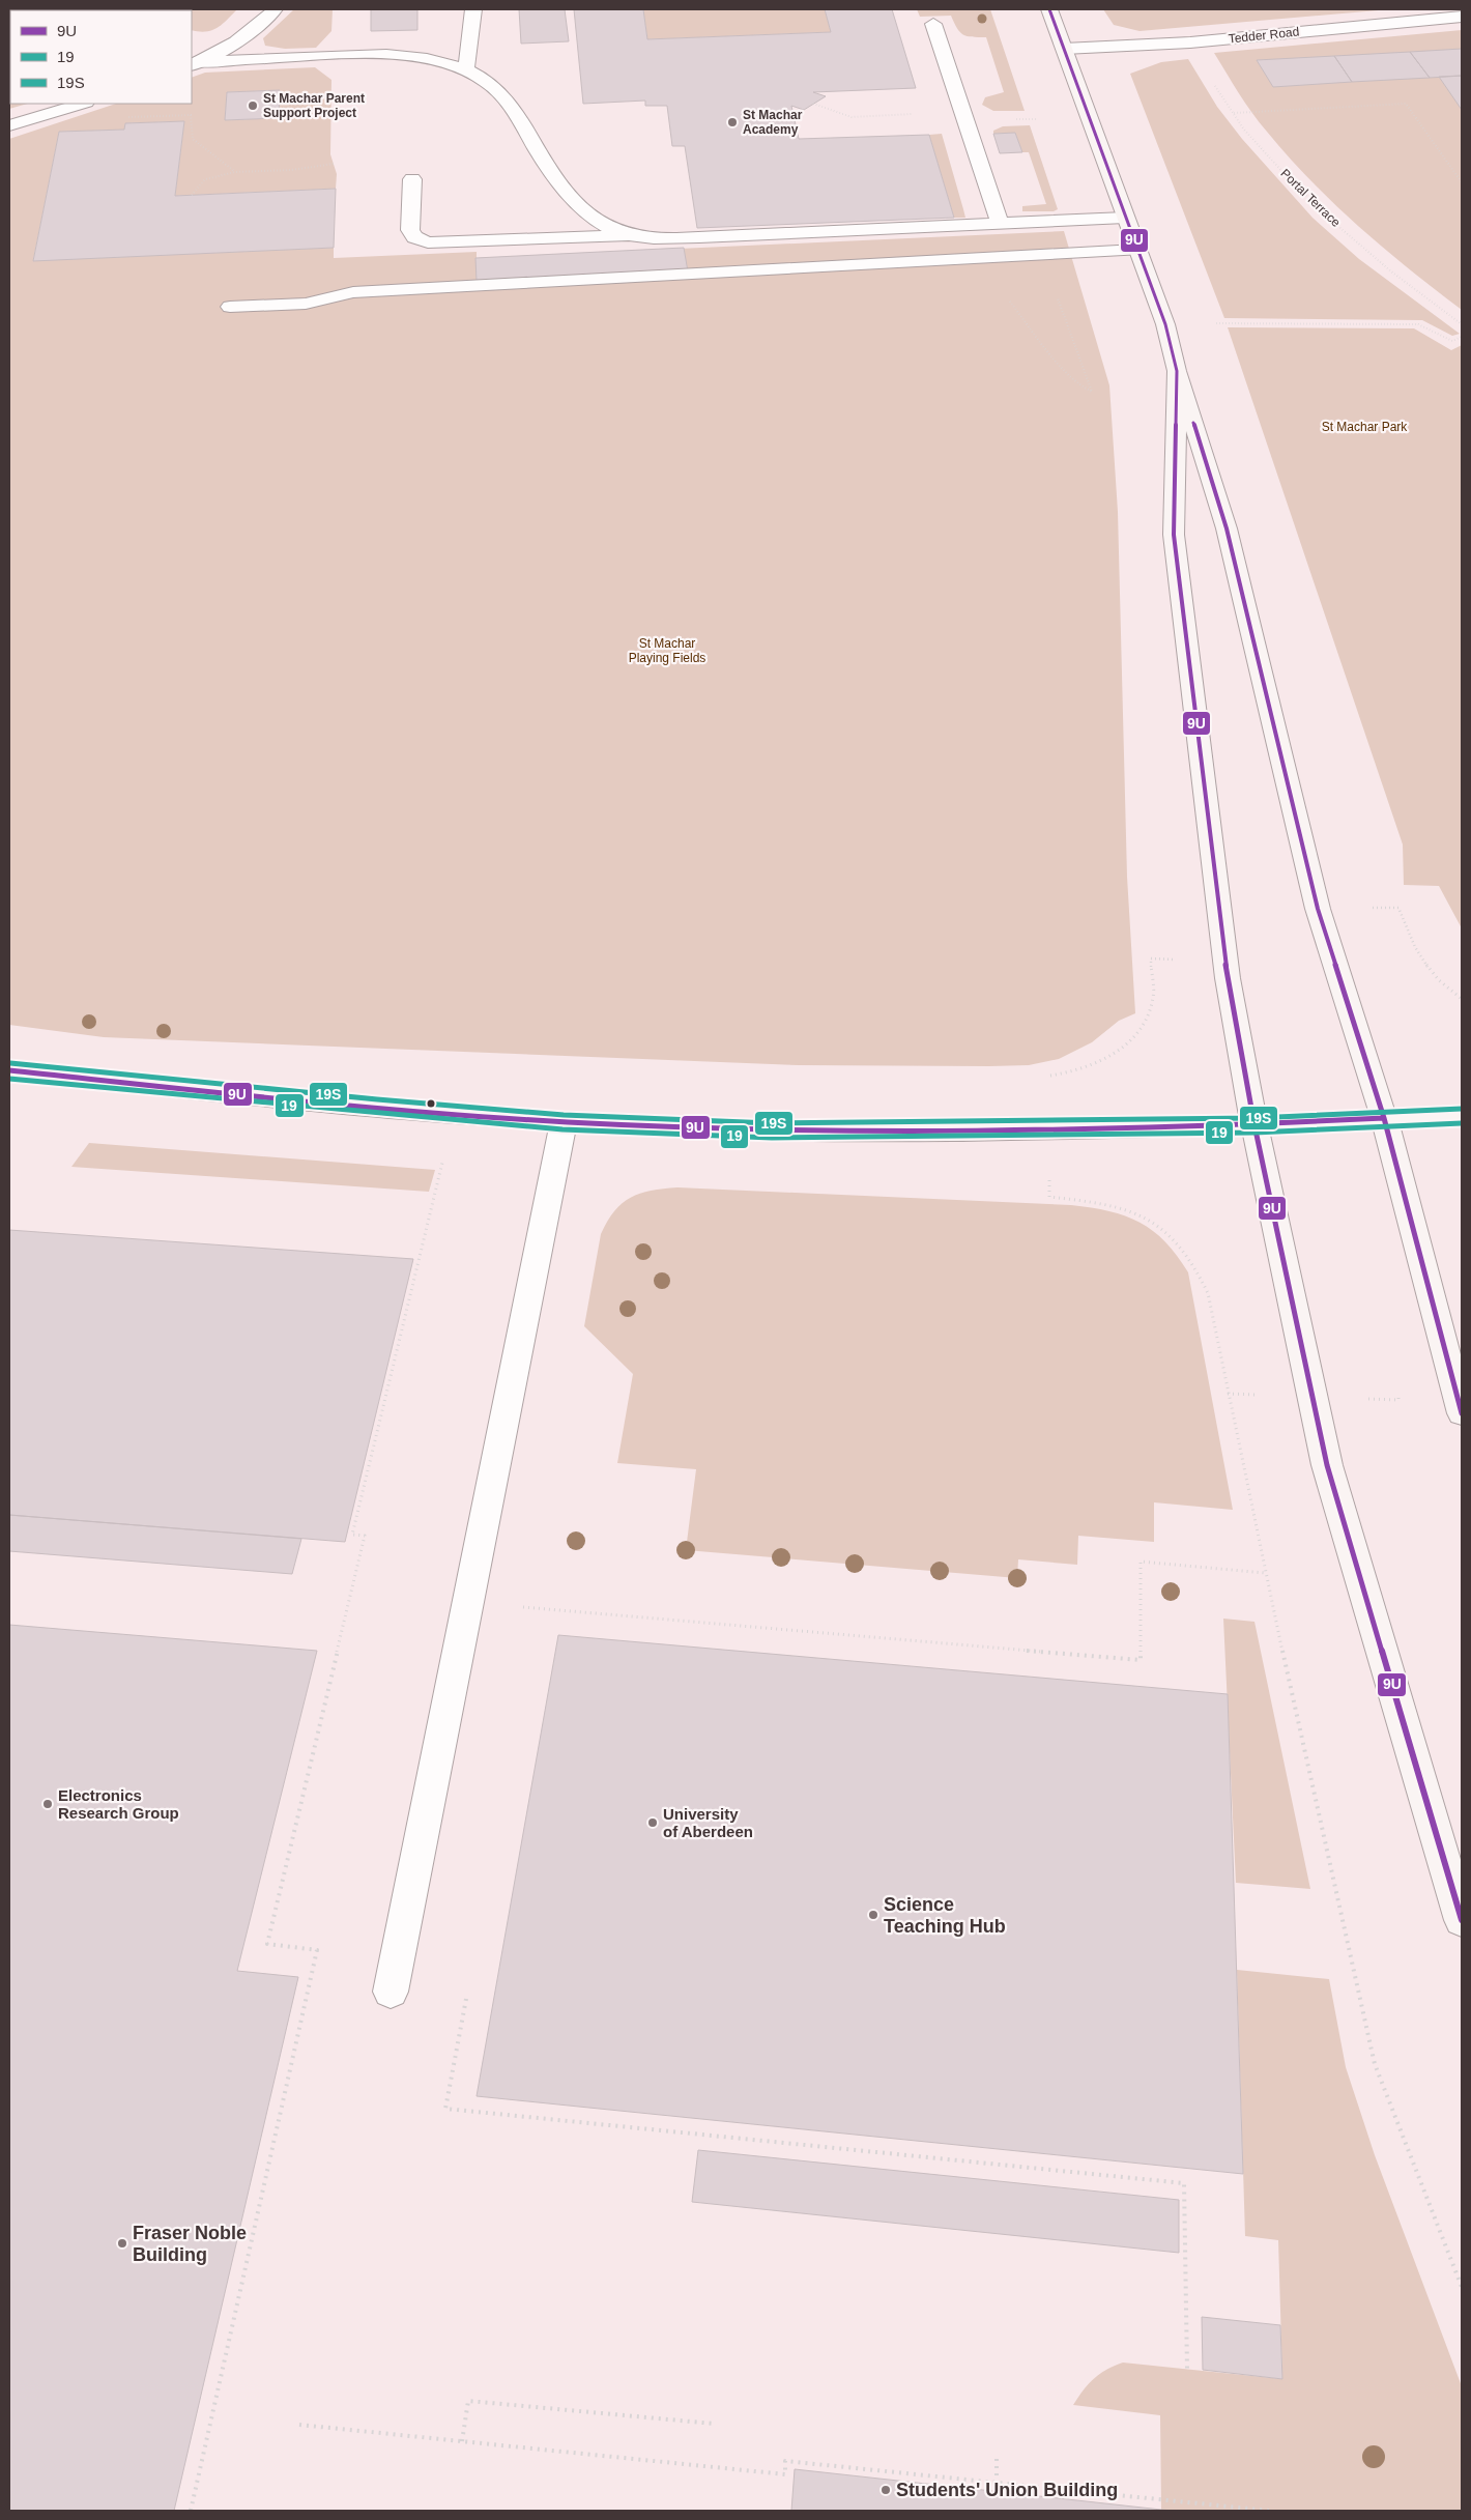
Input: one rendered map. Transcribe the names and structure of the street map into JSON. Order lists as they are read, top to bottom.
{
  "streets": {
    "street": ["Tedder Road"],
    "path": ["Portal Terrace"]
  },
  "crossings": [
    ["Tedder Road", "Portal Terrace"]
  ],
  "parks": ["St Machar Park", "St Machar Playing Fields"],
  "places": [
    "St Machar Parent Support Project",
    "St Machar Academy",
    "Electronics Research Group",
    "University of Aberdeen",
    "Science Teaching Hub",
    "Fraser Noble Building",
    "Students' Union Building"
  ],
  "lines": ["transit line 9U", "transit line 19S", "transit line 19"],
  "legend": ["9U", "19", "19S"]
}
